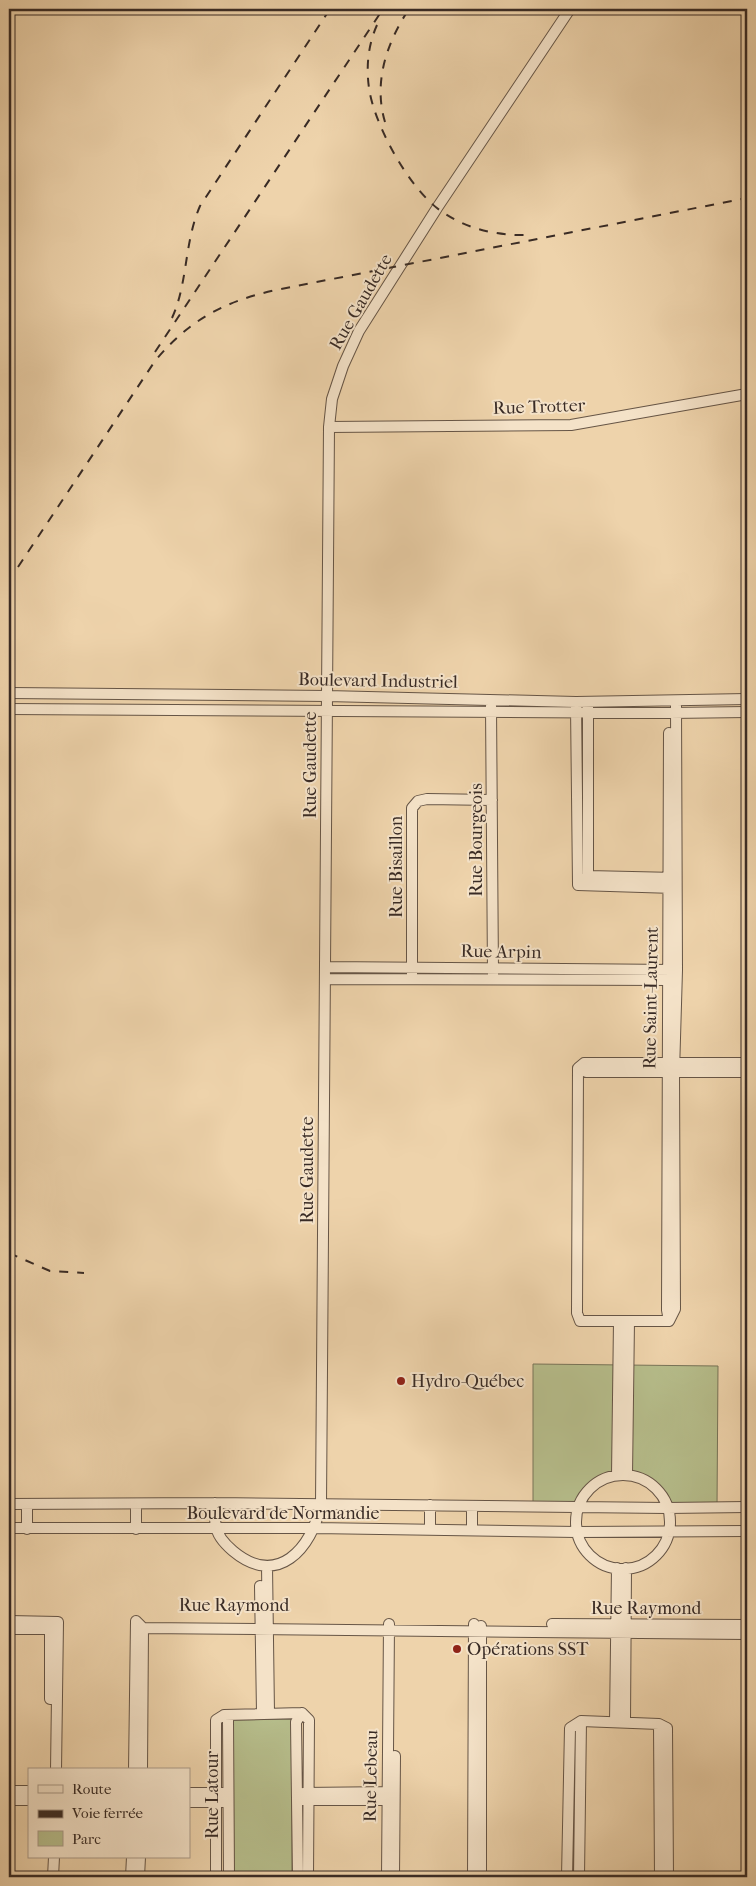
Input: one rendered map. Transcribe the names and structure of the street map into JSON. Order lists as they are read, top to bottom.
{
  "streets": {
    "street": [
      "Rue Gaudette",
      "Rue Trotter",
      "Boulevard Industriel",
      "Rue Bourgeois",
      "Rue Bisaillon",
      "Rue Arpin",
      "Rue Saint-Laurent",
      "Boulevard de Normandie",
      "Rue Raymond",
      "Rue Lebeau",
      "Rue Latour"
    ]
  },
  "crossings": [
    ["Rue Gaudette", "Rue Trotter"],
    ["Rue Gaudette", "Boulevard Industriel"],
    ["Rue Gaudette", "Rue Arpin"],
    ["Rue Gaudette", "Boulevard de Normandie"],
    ["Boulevard Industriel", "Rue Bourgeois"],
    ["Boulevard Industriel", "Rue Saint-Laurent"],
    ["Rue Bourgeois", "Rue Bisaillon"],
    ["Rue Bourgeois", "Rue Arpin"],
    ["Rue Bisaillon", "Rue Arpin"],
    ["Rue Arpin", "Rue Saint-Laurent"],
    ["Rue Raymond", "Rue Lebeau"]
  ],
  "places": ["Hydro-Québec", "Opérations SST"],
  "legend": ["Route", "Voie ferrée", "Parc"]
}
